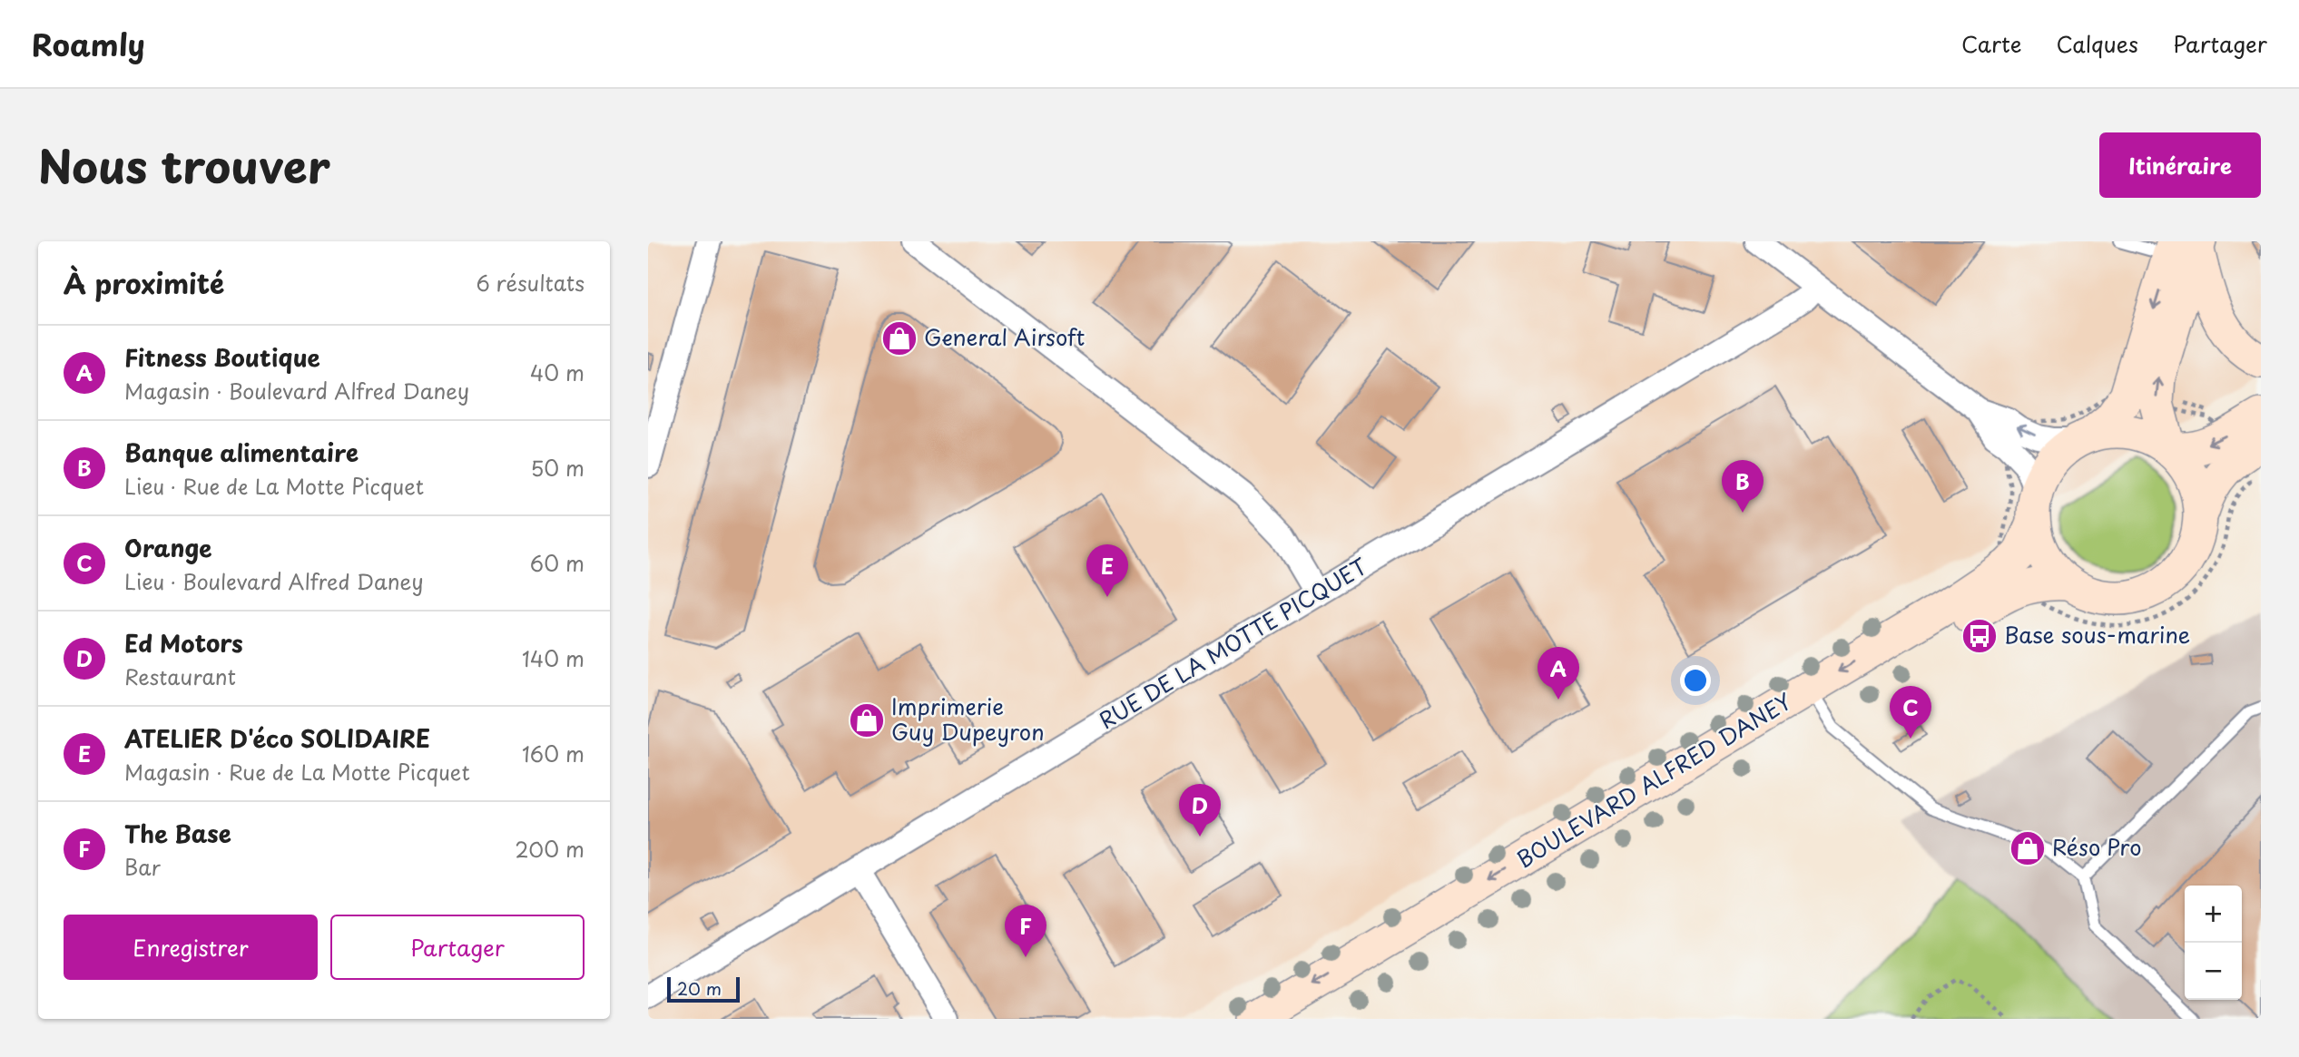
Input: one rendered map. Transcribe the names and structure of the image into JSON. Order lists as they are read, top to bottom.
{
  "streets": {
    "main road": ["BOULEVARD ALFRED DANEY"],
    "street": ["RUE DE LA MOTTE PICQUET"]
  },
  "places": {
    "shop": ["General Airsoft", "Imprimerie Guy Dupeyron", "Réso Pro"],
    "bus stop": ["Base sous-marine"]
  },
  "scale_bar": "20 m",
  "page": {
    "header": "Roamly",
    "nav": ["Carte", "Calques", "Partager"],
    "title": "Nous trouver",
    "buttons": [
      "Itinéraire",
      ["Enregistrer", "Partager"]
    ],
    "heading": ["À proximité", "6 résultats"],
    "list": [
      {
        "mark": "A",
        "name": "Fitness Boutique",
        "note": "Magasin · Boulevard Alfred Daney",
        "value": "40 m"
      },
      {
        "mark": "B",
        "name": "Banque alimentaire",
        "note": "Lieu · Rue de La Motte Picquet",
        "value": "50 m"
      },
      {
        "mark": "C",
        "name": "Orange",
        "note": "Lieu · Boulevard Alfred Daney",
        "value": "60 m"
      },
      {
        "mark": "D",
        "name": "Ed Motors",
        "note": "Restaurant",
        "value": "140 m"
      },
      {
        "mark": "E",
        "name": "ATELIER D'éco SOLIDAIRE",
        "note": "Magasin · Rue de La Motte Picquet",
        "value": "160 m"
      },
      {
        "mark": "F",
        "name": "The Base",
        "note": "Bar",
        "value": "200 m"
      }
    ],
    "pins": [
      "B",
      "E",
      "A",
      "C",
      "D",
      "F"
    ],
    "map_buttons": ["+", "−"],
    "scale": "20 m"
  }
}
